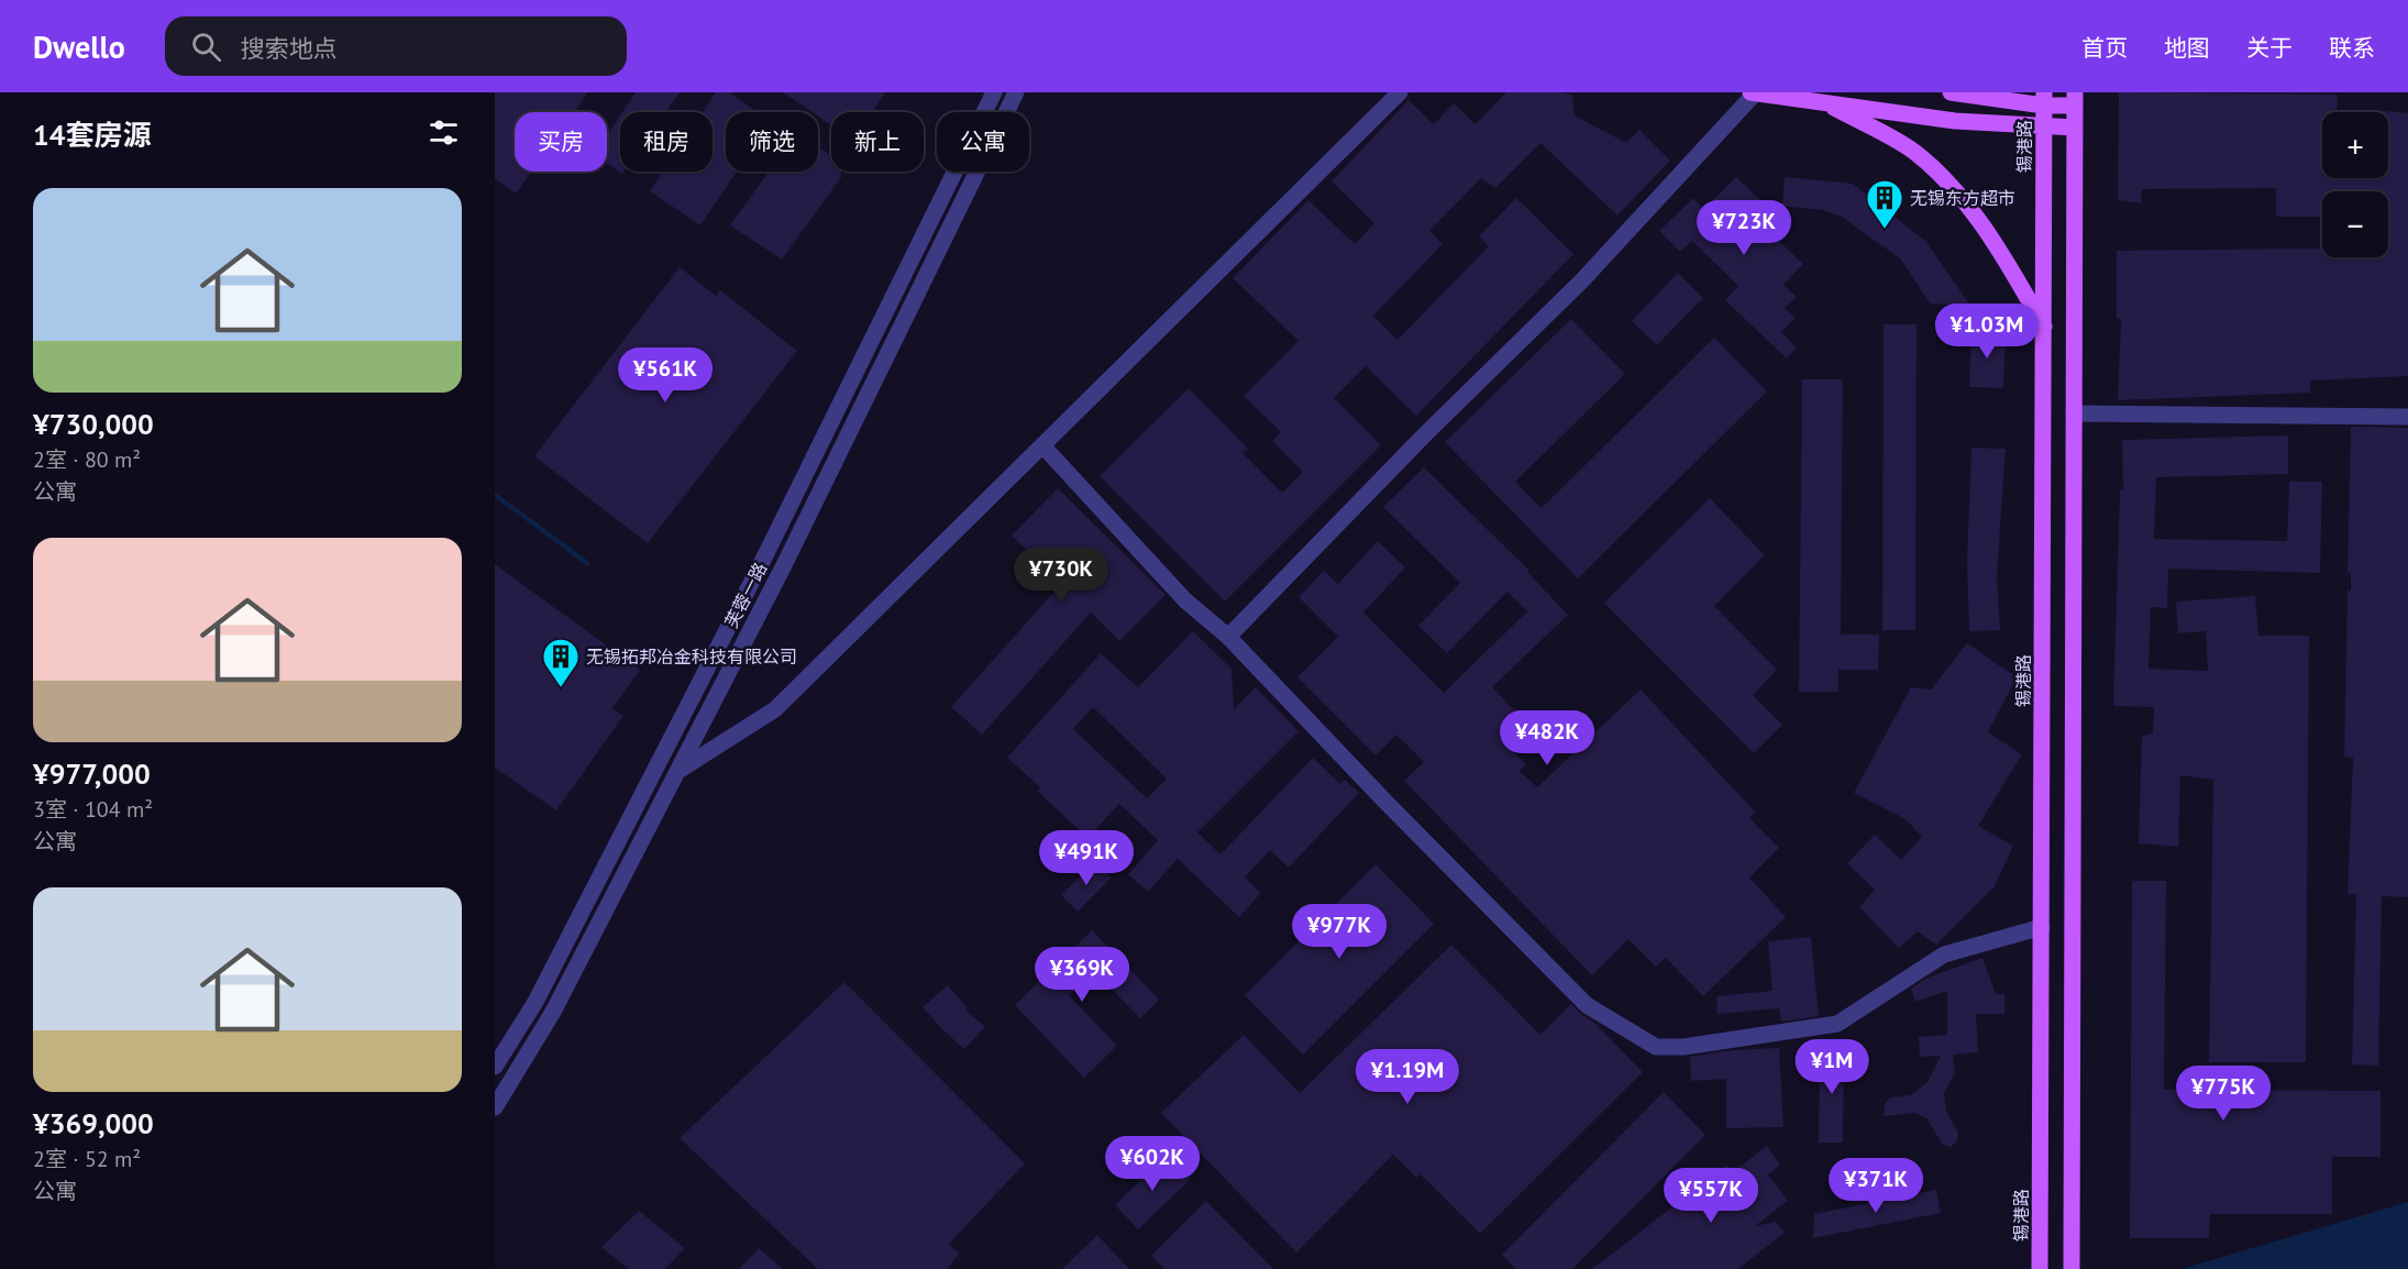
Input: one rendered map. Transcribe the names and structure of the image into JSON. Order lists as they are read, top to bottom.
{
  "streets": {
    "main road": ["锡港路"],
    "street": ["芙蓉一路"]
  },
  "places": {
    "building": ["无锡东方超市", "无锡拓邦冶金科技有限公司"]
  },
  "page": {
    "header": "Dwello",
    "search": "搜索地点",
    "nav": [
      "首页",
      "地图",
      "关于",
      "联系"
    ],
    "heading": "14套房源",
    "map_buttons": ["+", "−"],
    "chip": [
      "买房",
      "租房",
      "筛选",
      "新上",
      "公寓"
    ],
    "list": [
      {
        "name": "¥730,000",
        "note": "2室 · 80 m² · 公寓"
      },
      {
        "name": "¥977,000",
        "note": "3室 · 104 m² · 公寓"
      },
      {
        "name": "¥369,000",
        "note": "2室 · 52 m² · 公寓"
      }
    ],
    "price": [
      "¥723K",
      "¥1.03M",
      "¥561K",
      "¥730K",
      "¥482K",
      "¥491K",
      "¥977K",
      "¥369K",
      "¥1M",
      "¥1.19M",
      "¥775K",
      "¥602K",
      "¥371K",
      "¥557K"
    ]
  }
}
